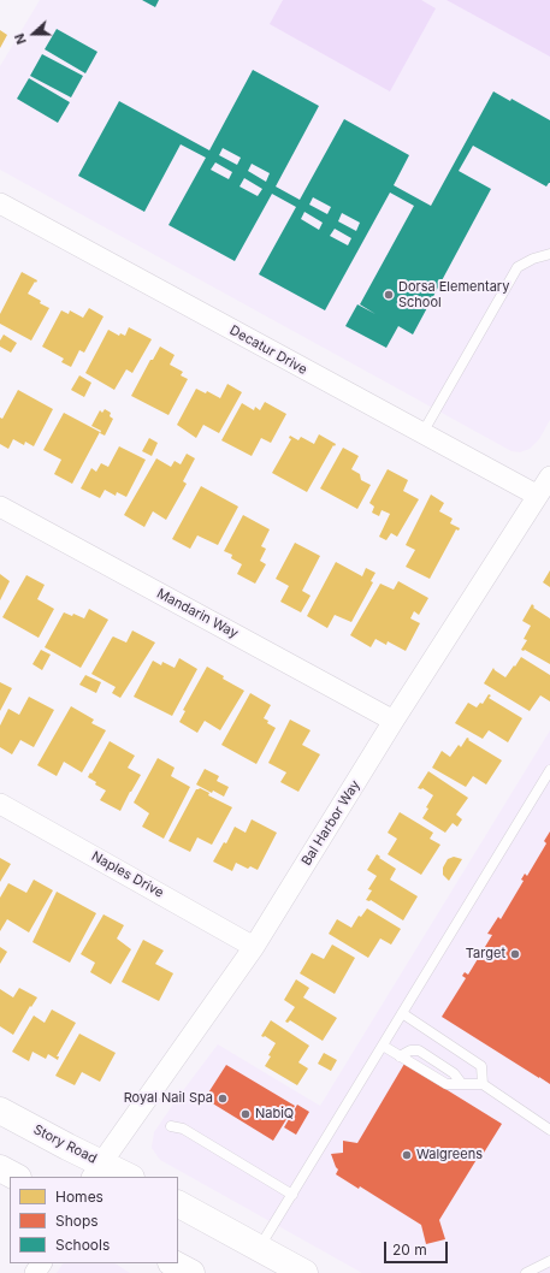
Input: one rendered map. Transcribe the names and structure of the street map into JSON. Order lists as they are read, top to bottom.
{
  "streets": {
    "main road": ["Story Road"],
    "street": [
      "Decatur Drive",
      "Mandarin Way",
      "Bal Harbor Way",
      "Naples Drive"
    ]
  },
  "crossings": [
    ["Decatur Drive", "Bal Harbor Way"],
    ["Mandarin Way", "Bal Harbor Way"],
    ["Bal Harbor Way", "Naples Drive"],
    ["Bal Harbor Way", "Story Road"]
  ],
  "places": [
    "Dorsa Elementary School",
    "Target",
    "Royal Nail Spa",
    "NabiQ",
    "Walgreens"
  ],
  "legend": ["Homes", "Shops", "Schools"],
  "scale_bar": "20 m",
  "north": "left"
}
